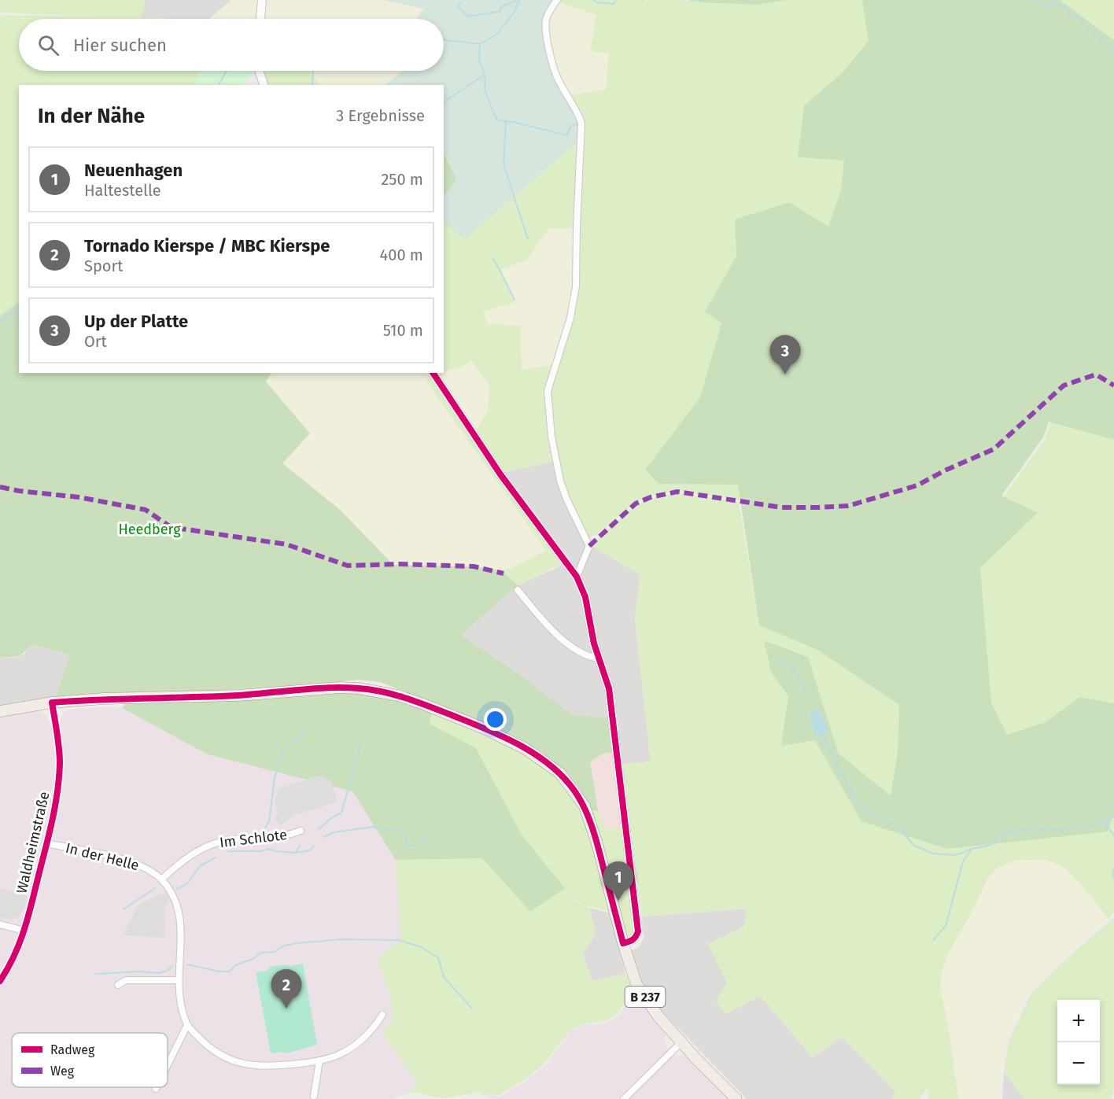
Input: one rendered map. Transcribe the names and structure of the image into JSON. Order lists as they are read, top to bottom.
{
  "streets": {
    "main road": ["B 237"],
    "street": ["Im Schlote", "Waldheimstraße", "In der Helle"]
  },
  "crossings": [
    ["Im Schlote", "In der Helle"],
    ["Waldheimstraße", "In der Helle"],
    ["Waldheimstraße", "B 237"]
  ],
  "parks": ["Heedberg"],
  "legend": ["Radweg", "Weg"],
  "page": {
    "search": "Hier suchen",
    "heading": ["In der Nähe", "3 Ergebnisse"],
    "list": [
      {
        "mark": "1",
        "name": "Neuenhagen",
        "note": "Haltestelle",
        "value": "250 m"
      },
      {
        "mark": "2",
        "name": "Tornado Kierspe / MBC Kierspe",
        "note": "Sport",
        "value": "400 m"
      },
      {
        "mark": "3",
        "name": "Up der Platte",
        "note": "Ort",
        "value": "510 m"
      }
    ],
    "pins": ["3", "1", "2"],
    "map_buttons": ["+", "−"]
  }
}
